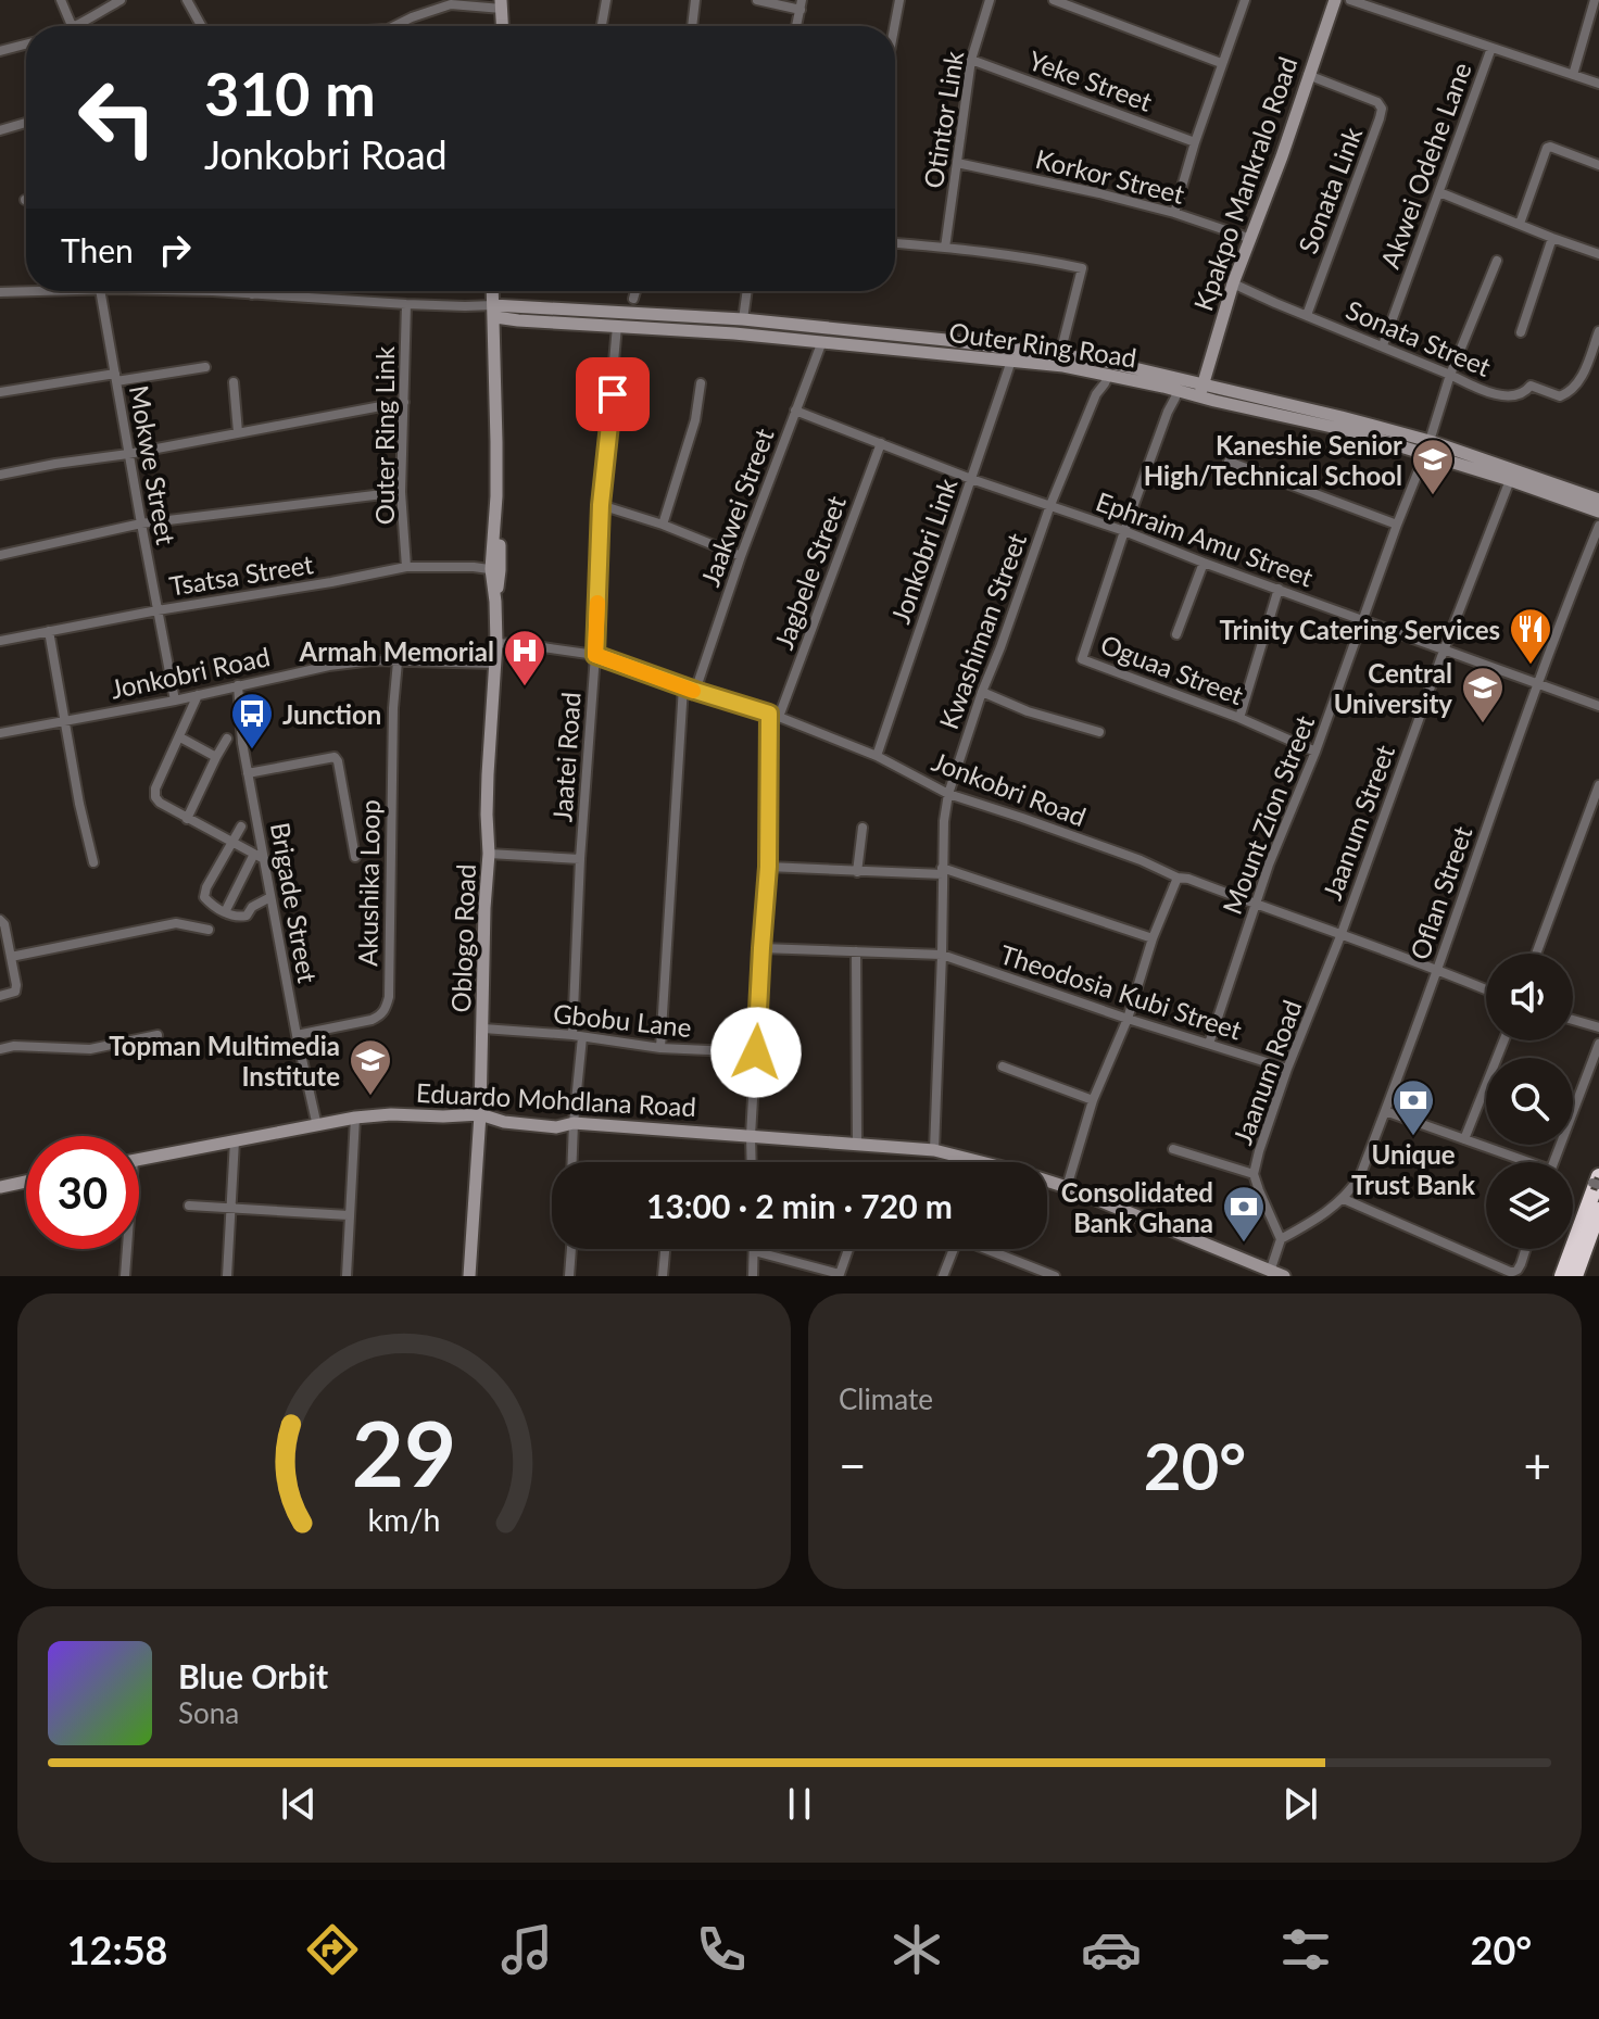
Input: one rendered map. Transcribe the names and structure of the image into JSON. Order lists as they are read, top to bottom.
{
  "streets": {
    "main road": [
      "Kpakpo Mankralo Road",
      "Outer Ring Road",
      "Oblogo Road",
      "Eduardo Mohdlana Road"
    ],
    "street": [
      "Yeke Street",
      "Otintor Link",
      "Akwei Odehe Lane",
      "Korkor Street",
      "Sonata Link",
      "Sonata Street",
      "Outer Ring Link",
      "Mokwe Street",
      "Jaakwei Street",
      "Ephraim Amu Street",
      "Jonkobri Link",
      "Jagbele Street",
      "Tsatsa Street",
      "Kwashiman Street",
      "Oguaa Street",
      "Jonkobri Road",
      "Jaatei Road",
      "Mount Zion Street",
      "Jaanum Street",
      "Akushika Loop",
      "Oflan Street",
      "Brigade Street",
      "Theodosia Kubi Street",
      "Gbobu Lane",
      "Jaanum Road"
    ]
  },
  "crossings": [
    ["Yeke Street", "Otintor Link"],
    ["Otintor Link", "Korkor Street"],
    ["Akwei Odehe Lane", "Sonata Street"],
    ["Korkor Street", "Kpakpo Mankralo Road"],
    ["Kpakpo Mankralo Road", "Sonata Link"],
    ["Kpakpo Mankralo Road", "Sonata Street"],
    ["Kpakpo Mankralo Road", "Outer Ring Road"],
    ["Sonata Link", "Sonata Street"],
    ["Outer Ring Road", "Outer Ring Link"],
    ["Outer Ring Road", "Jaakwei Street"],
    ["Outer Ring Road", "Jonkobri Link"],
    ["Outer Ring Road", "Kwashiman Street"],
    ["Outer Ring Road", "Oguaa Street"],
    ["Outer Ring Road", "Jaatei Road"],
    ["Outer Ring Road", "Mount Zion Street"],
    ["Outer Ring Road", "Jaanum Street"],
    ["Outer Ring Road", "Oblogo Road"],
    ["Outer Ring Link", "Tsatsa Street"],
    ["Mokwe Street", "Tsatsa Street"],
    ["Mokwe Street", "Jonkobri Road"],
    ["Jaakwei Street", "Ephraim Amu Street"],
    ["Jaakwei Street", "Jonkobri Road"],
    ["Ephraim Amu Street", "Jonkobri Link"],
    ["Ephraim Amu Street", "Jagbele Street"],
    ["Ephraim Amu Street", "Kwashiman Street"],
    ["Ephraim Amu Street", "Oguaa Street"],
    ["Ephraim Amu Street", "Mount Zion Street"],
    ["Ephraim Amu Street", "Jaanum Street"],
    ["Ephraim Amu Street", "Oflan Street"],
    ["Jonkobri Link", "Jonkobri Road"],
    ["Jagbele Street", "Jonkobri Road"],
    ["Jagbele Street", "Theodosia Kubi Street"],
    ["Jagbele Street", "Gbobu Lane"],
    ["Jagbele Street", "Eduardo Mohdlana Road"],
    ["Tsatsa Street", "Oblogo Road"],
    ["Kwashiman Street", "Jonkobri Road"],
    ["Kwashiman Street", "Theodosia Kubi Street"],
    ["Kwashiman Street", "Eduardo Mohdlana Road"],
    ["Oguaa Street", "Mount Zion Street"],
    ["Jonkobri Road", "Jaatei Road"],
    ["Jonkobri Road", "Mount Zion Street"],
    ["Jonkobri Road", "Jaanum Street"],
    ["Jonkobri Road", "Akushika Loop"],
    ["Jonkobri Road", "Oflan Street"],
    ["Jonkobri Road", "Brigade Street"],
    ["Jonkobri Road", "Oblogo Road"],
    ["Jonkobri Road", "Jaanum Road"],
    ["Jaatei Road", "Gbobu Lane"],
    ["Jaatei Road", "Eduardo Mohdlana Road"],
    ["Mount Zion Street", "Theodosia Kubi Street"],
    ["Jaanum Street", "Jaanum Road"],
    ["Akushika Loop", "Brigade Street"],
    ["Oflan Street", "Jaanum Road"],
    ["Brigade Street", "Eduardo Mohdlana Road"],
    ["Oblogo Road", "Gbobu Lane"],
    ["Oblogo Road", "Eduardo Mohdlana Road"],
    ["Theodosia Kubi Street", "Jaanum Road"]
  ],
  "places": {
    "school or university": ["Kaneshie Senior High/Technical School", "Central University", "Topman Multimedia Institute"],
    "restaurant": ["Trinity Catering Services"],
    "hospital": ["Armah Memorial"],
    "bus stop": ["Junction"],
    "bank": ["Unique Trust Bank", "Consolidated Bank Ghana"]
  },
  "page": {
    "turn": ["310 m", "Jonkobri Road"],
    "then": "Then",
    "limit": "30",
    "trip": "13:00 · 2 min · 720 m",
    "tile": "Climate",
    "heat": ["−", "20°", "+"],
    "song": ["Blue Orbit", "Sona"],
    "tabs": ["12:58", "20°"],
    "gauge": ["29", "km/h"]
  }
}
